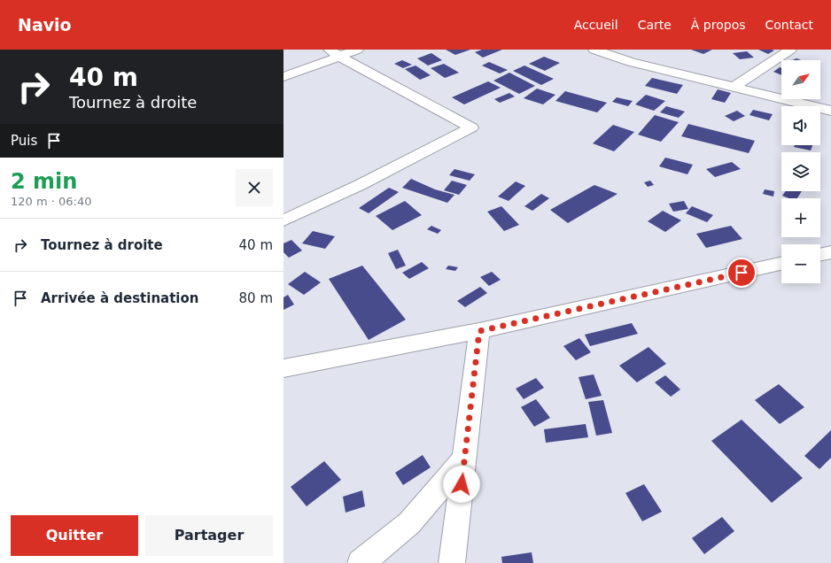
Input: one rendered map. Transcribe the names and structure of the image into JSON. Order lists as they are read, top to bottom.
{
  "north": "top right",
  "page": {
    "header": "Navio",
    "nav": [
      "Accueil",
      "Carte",
      "À propos",
      "Contact"
    ],
    "turn": ["40 m", "Tournez à droite"],
    "map_buttons": ["+", "−"],
    "then": "Puis",
    "heading": ["2 min", "120 m · 06:40"],
    "list": [
      {
        "name": "Tournez à droite",
        "value": "40 m"
      },
      {
        "name": "Arrivée à destination",
        "value": "80 m"
      }
    ],
    "buttons": ["Quitter", "Partager"]
  }
}
